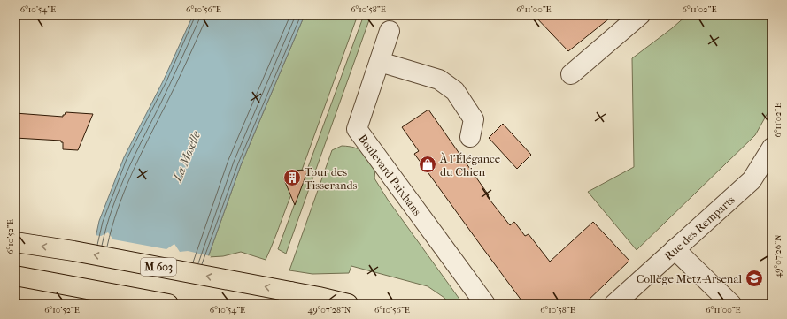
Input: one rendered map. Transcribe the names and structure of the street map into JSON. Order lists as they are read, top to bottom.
{
  "streets": {
    "main road": ["M 603"],
    "street": ["Boulevard Paixhans", "Rue des Remparts"]
  },
  "water": ["La Moselle"],
  "places": {
    "shop": ["À l'Élégance du Chien"],
    "building": ["Tour des Tisserands"],
    "school or university": ["Collège Metz-Arsenal"]
  },
  "coordinates": [
    "6°10'54\"E",
    "6°10'56\"E",
    "6°10'58\"E",
    "6°11'00\"E",
    "6°11'02\"E",
    "6°10'52\"E",
    "49°07'26\"N",
    "49°07'28\"N"
  ]
}
